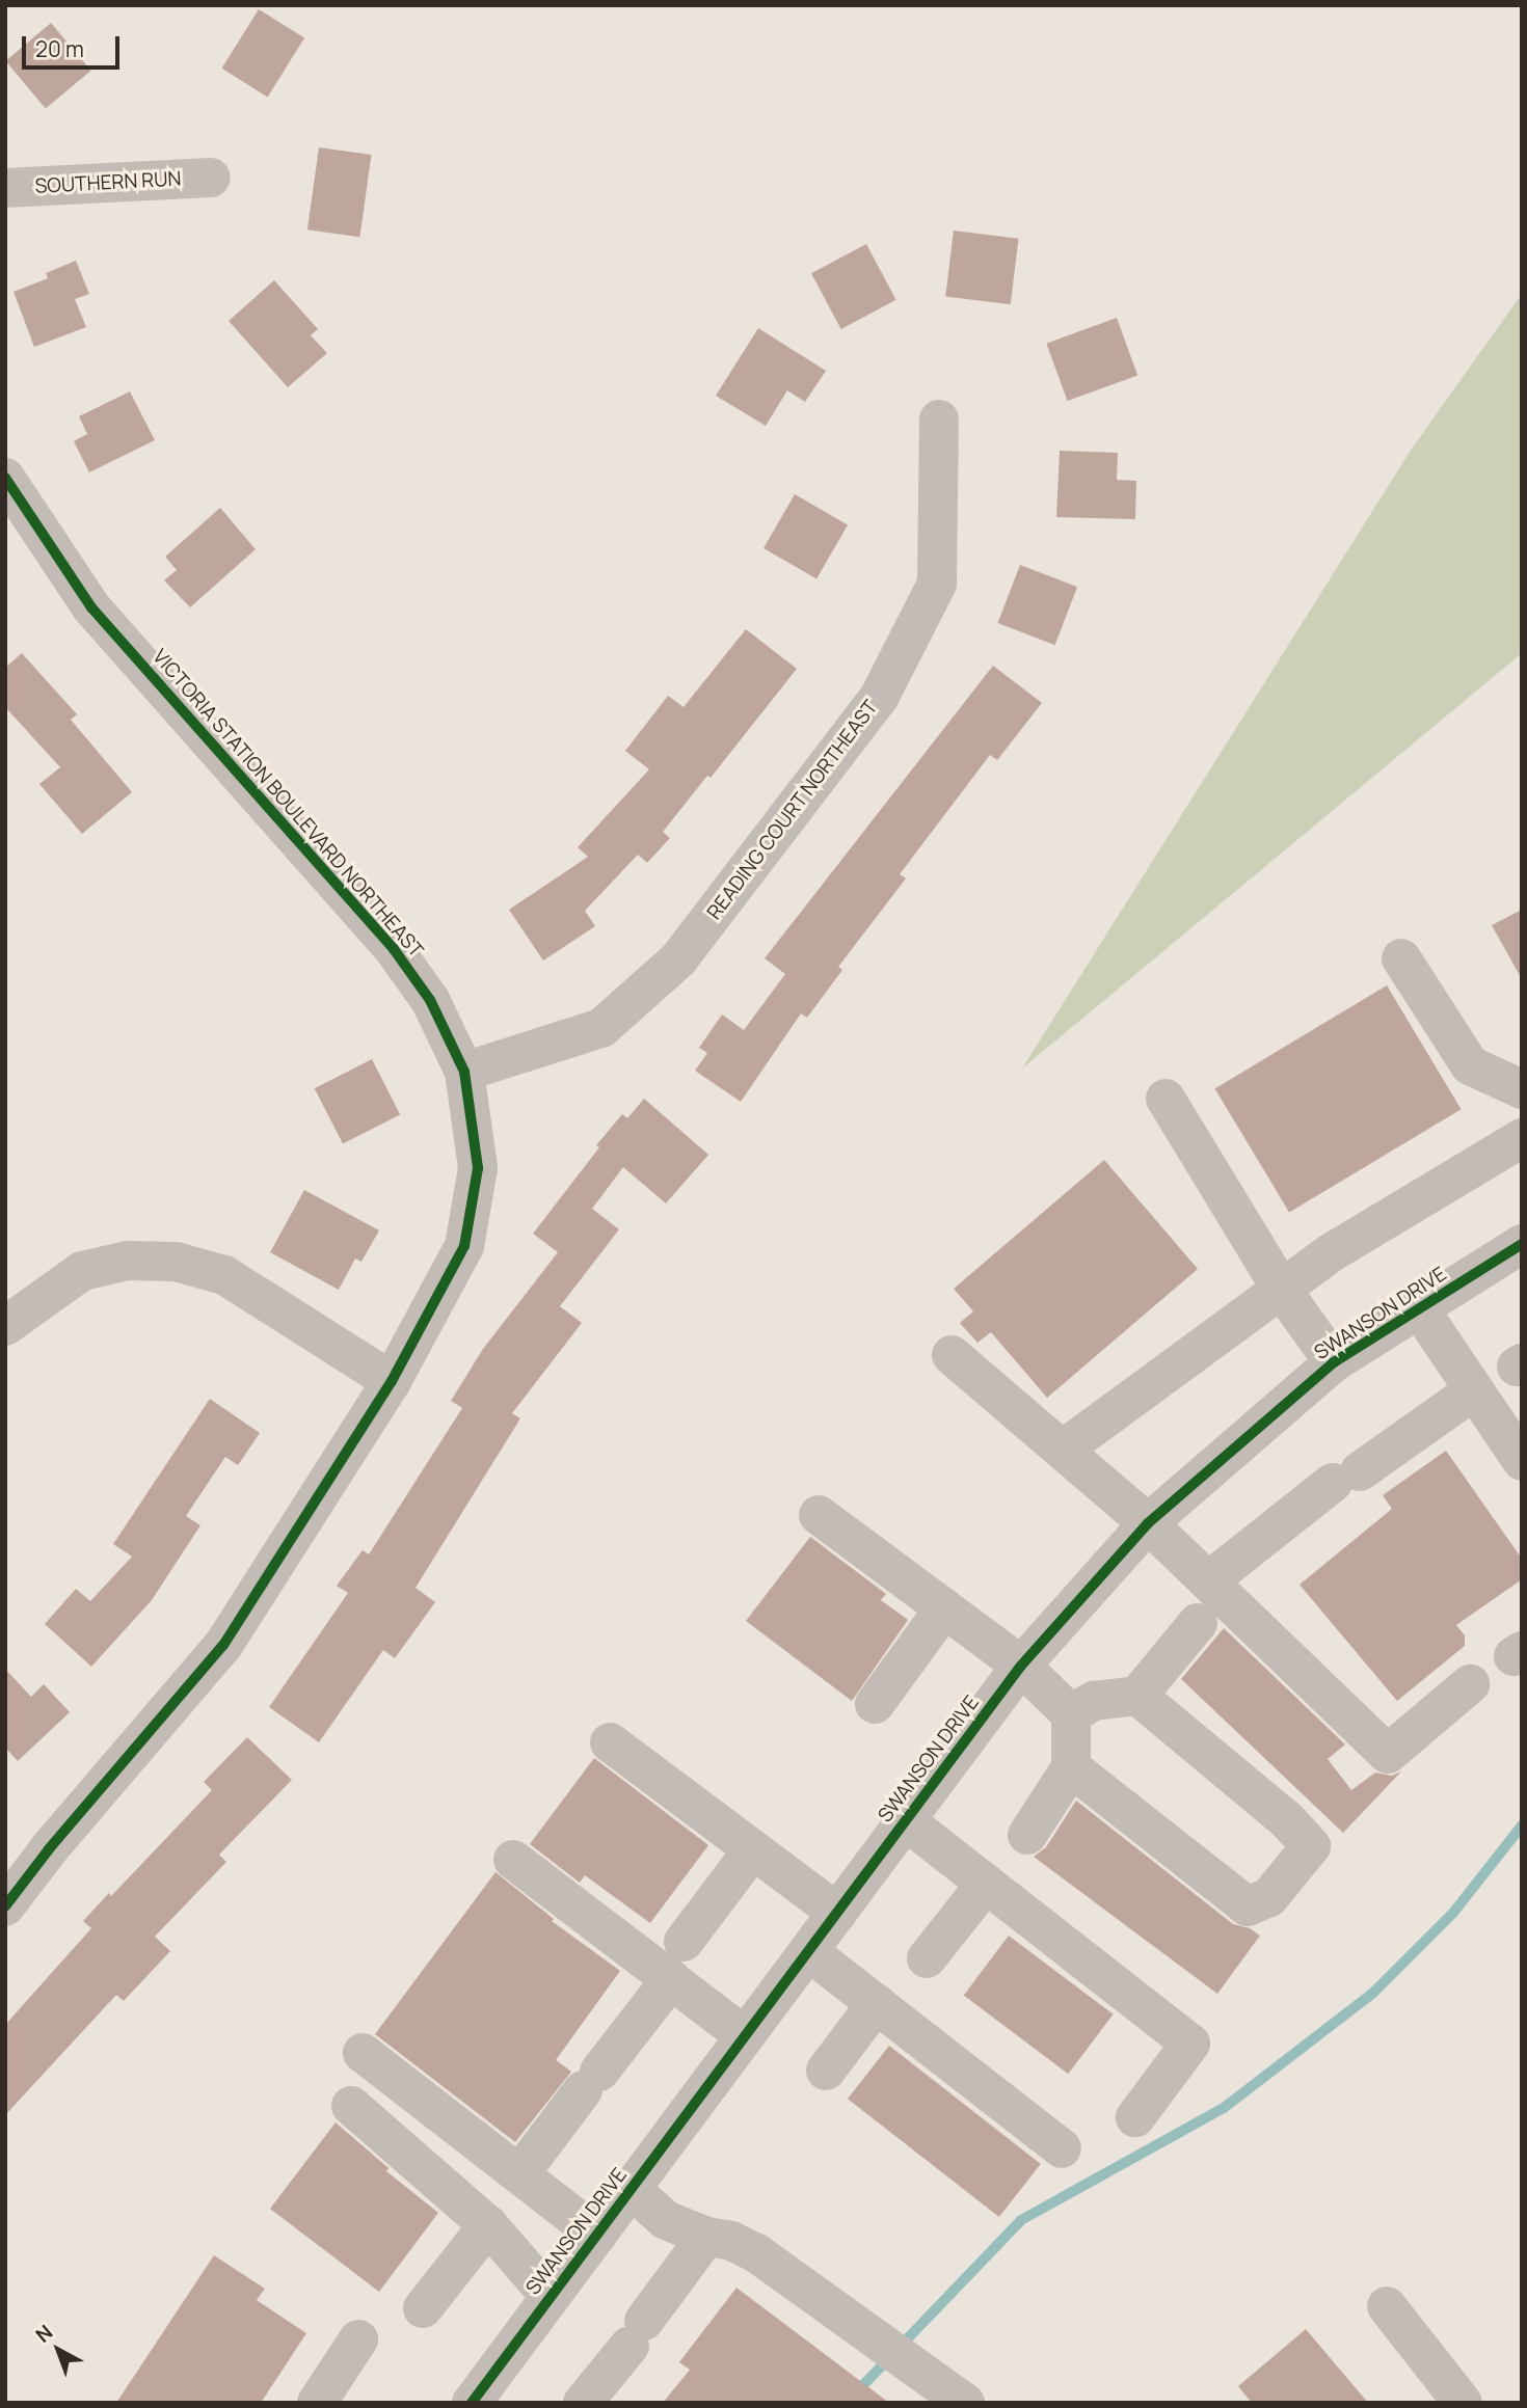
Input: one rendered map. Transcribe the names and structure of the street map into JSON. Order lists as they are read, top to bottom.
{
  "streets": {
    "street": [
      "SOUTHERN RUN",
      "VICTORIA STATION BOULEVARD NORTHEAST",
      "READING COURT NORTHEAST",
      "SWANSON DRIVE"
    ]
  },
  "crossings": [
    ["VICTORIA STATION BOULEVARD NORTHEAST", "READING COURT NORTHEAST"]
  ],
  "scale_bar": "20 m",
  "north": "top left"
}
